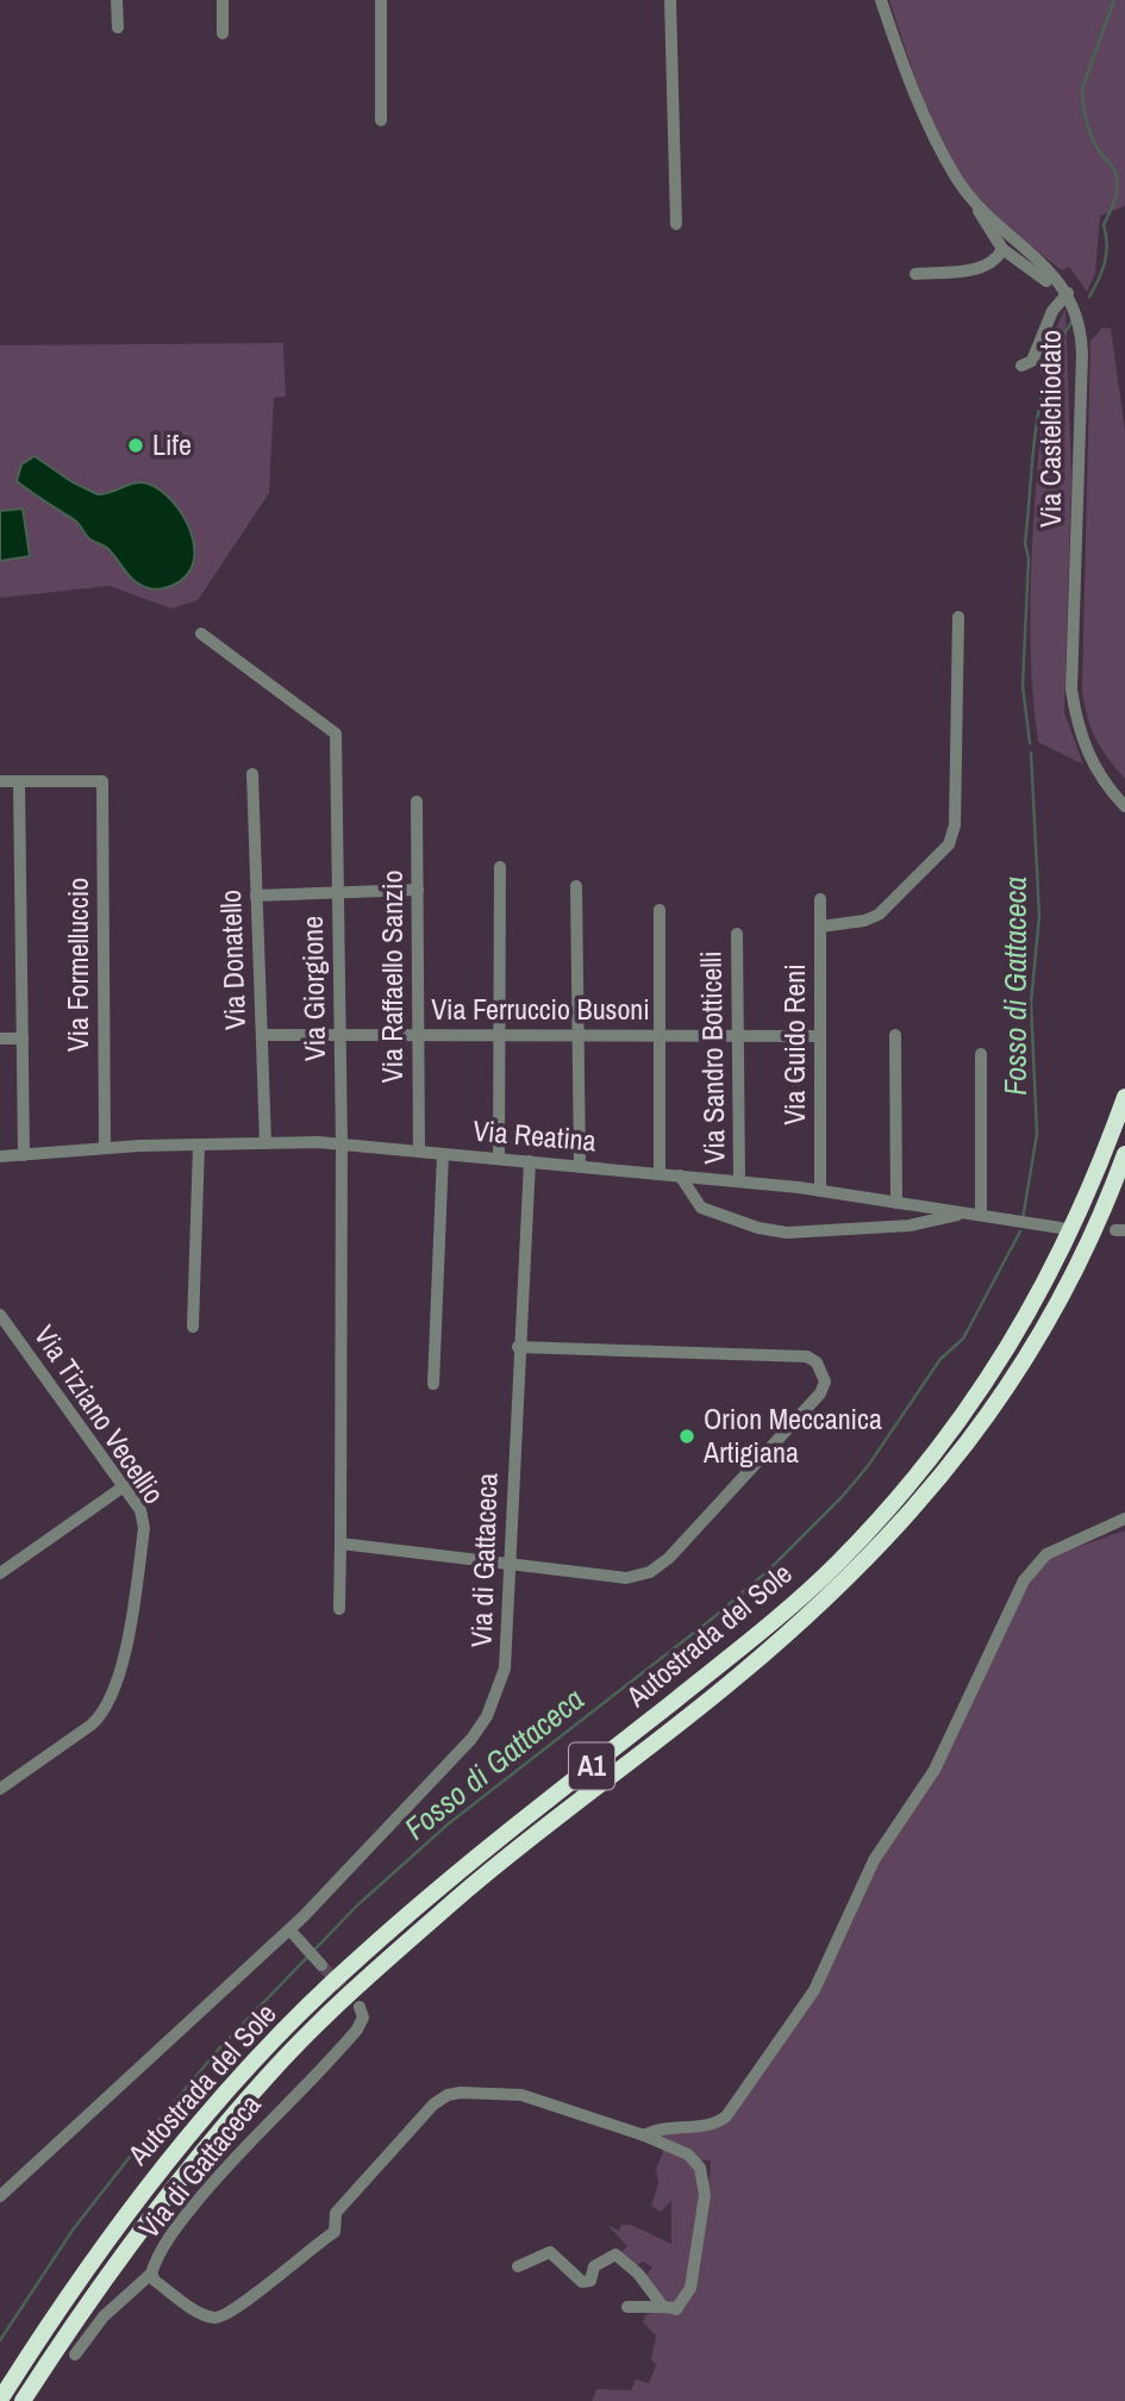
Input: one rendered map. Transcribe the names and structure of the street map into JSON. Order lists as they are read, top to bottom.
{
  "streets": {
    "highway": ["Autostrada del Sole", "A1"],
    "street": [
      "Via Castelchiodato",
      "Via Donatello",
      "Via Formelluccio",
      "Via Raffaello Sanzio",
      "Via Giorgione",
      "Via Ferruccio Busoni",
      "Via Guido Reni",
      "Via Sandro Botticelli",
      "Via Reatina",
      "Via Tiziano Vecellio",
      "Via di Gattaceca"
    ]
  },
  "crossings": [
    ["Via Donatello", "Via Ferruccio Busoni"],
    ["Via Donatello", "Via Reatina"],
    ["Via Formelluccio", "Via Reatina"],
    ["Via Raffaello Sanzio", "Via Ferruccio Busoni"],
    ["Via Raffaello Sanzio", "Via Reatina"],
    ["Via Giorgione", "Via Ferruccio Busoni"],
    ["Via Giorgione", "Via Reatina"],
    ["Via Ferruccio Busoni", "Via Guido Reni"],
    ["Via Ferruccio Busoni", "Via Sandro Botticelli"],
    ["Via Guido Reni", "Via Reatina"],
    ["Via Sandro Botticelli", "Via Reatina"],
    ["Via Reatina", "Via di Gattaceca"]
  ],
  "water": ["Fosso di Gattaceca"],
  "places": ["Life", "Orion Meccanica Artigiana"]
}
